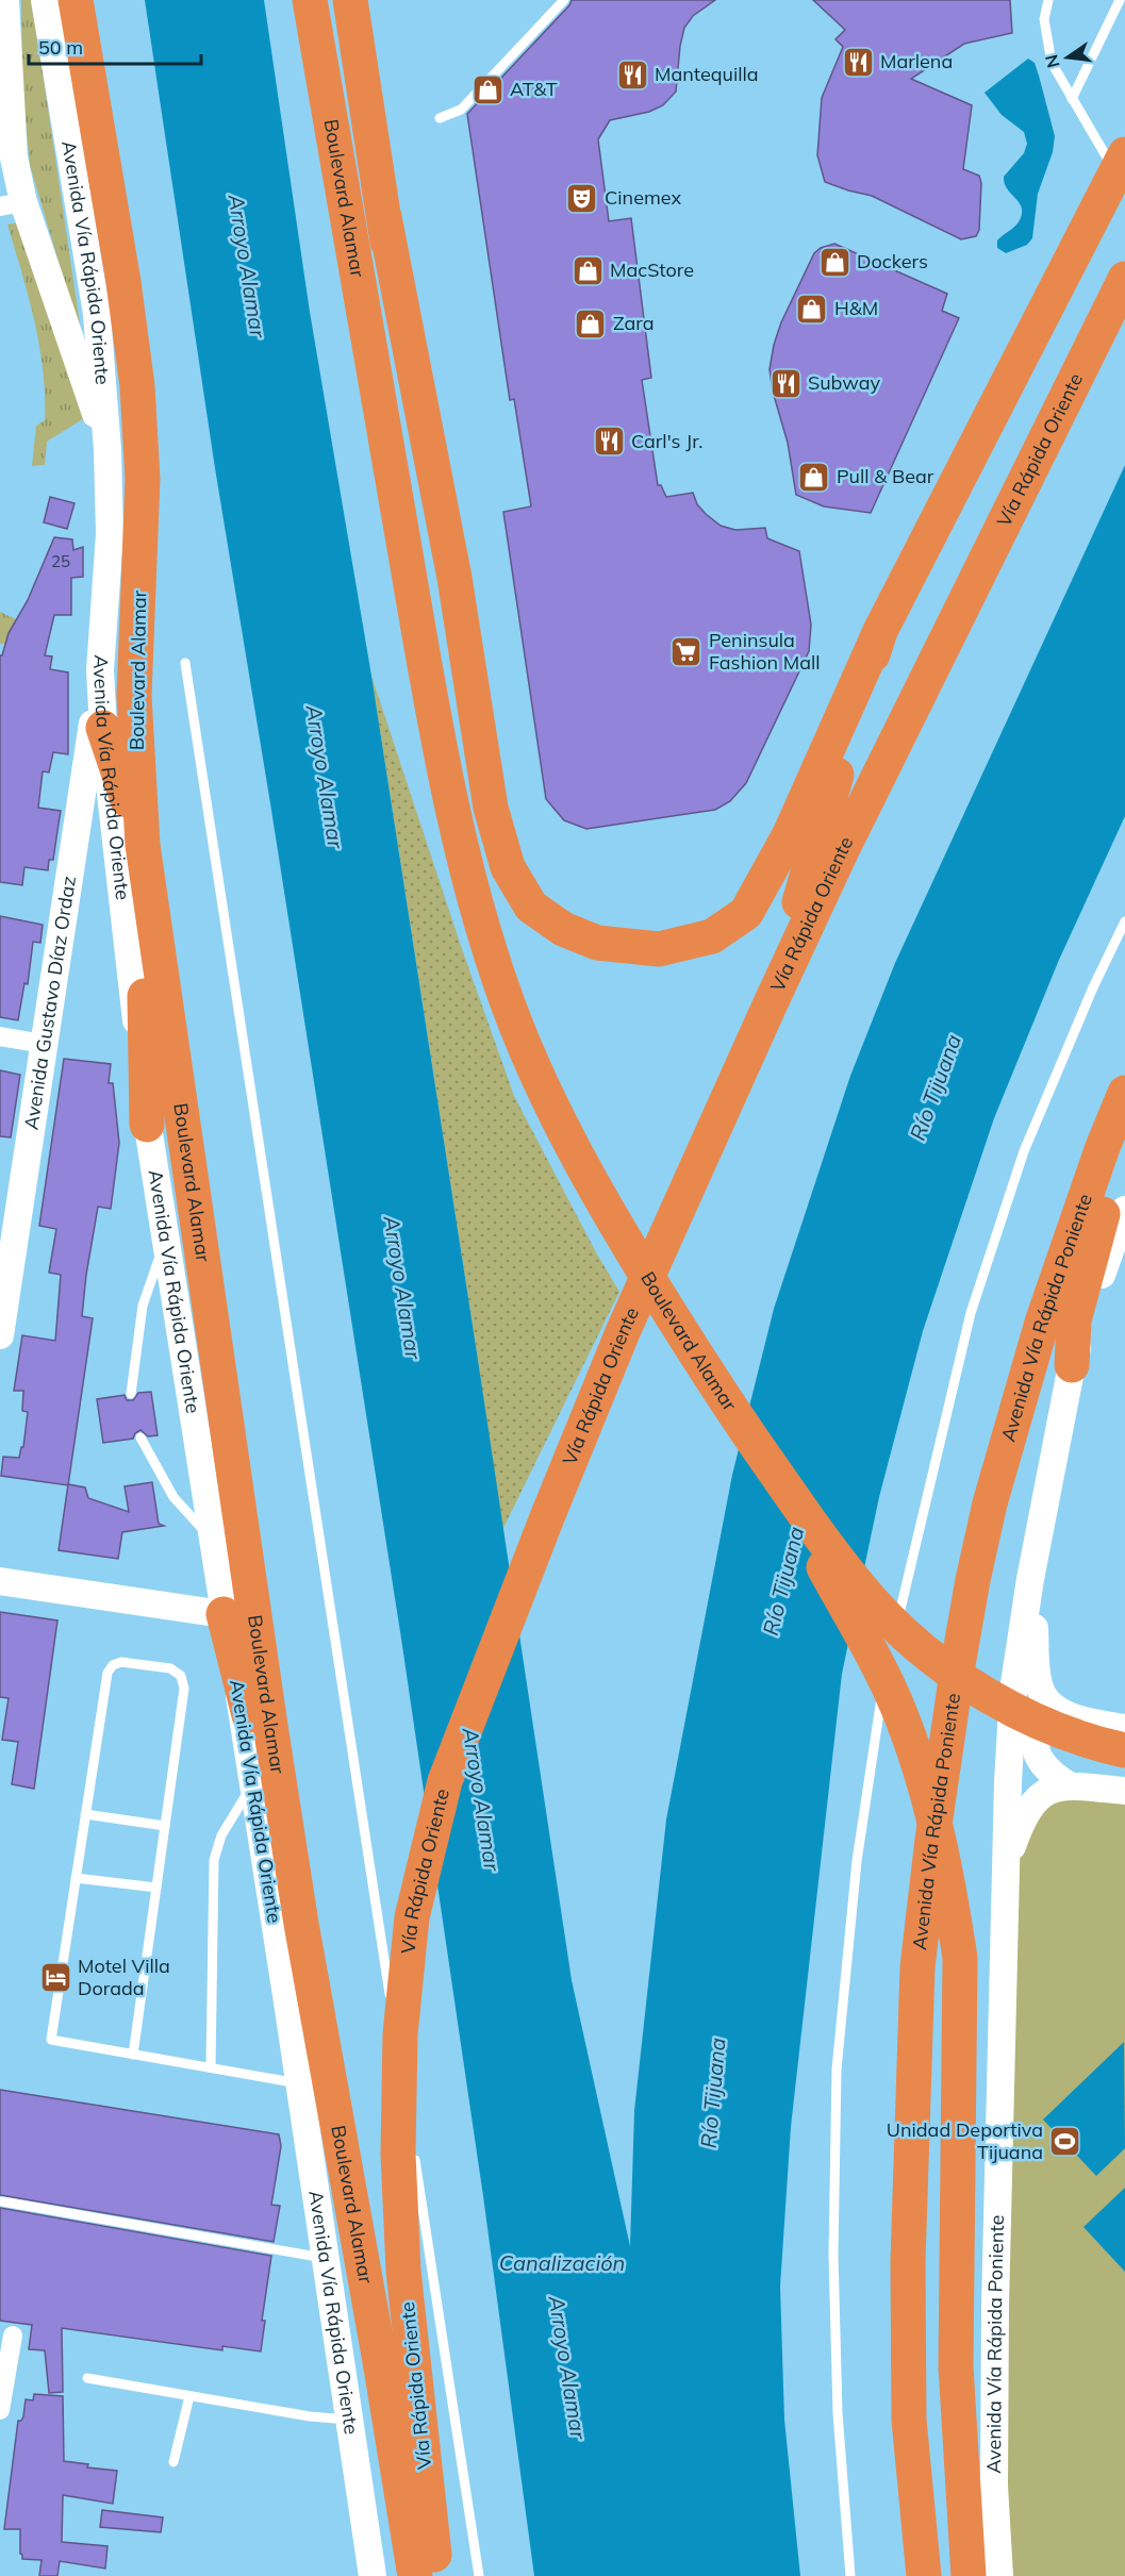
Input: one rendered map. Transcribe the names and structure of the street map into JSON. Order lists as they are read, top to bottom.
{
  "streets": {
    "highway": ["Boulevard Alamar", "Vía Rápida Oriente", "Avenida Vía Rápida Poniente"],
    "main road": ["Avenida Vía Rápida Oriente", "Avenida Gustavo Díaz Ordaz"]
  },
  "crossings": [
    ["Avenida Vía Rápida Oriente", "Avenida Gustavo Díaz Ordaz"]
  ],
  "water": ["Arroyo Alamar", "Río Tijuana", "Canalización"],
  "places": {
    "restaurant": [
      "Marlena",
      "Mantequilla",
      "Subway",
      "Carl's Jr."
    ],
    "shop": [
      "AT&T",
      "Dockers",
      "MacStore",
      "H&M",
      "Zara",
      "Pull & Bear"
    ],
    "theatre": ["Cinemex"],
    "supermarket": ["Peninsula Fashion Mall"],
    "hotel": ["Motel Villa Dorada"],
    "sports": ["Unidad Deportiva Tijuana"]
  },
  "house_numbers": ["25"],
  "scale_bar": "50 m",
  "north": "left"
}
